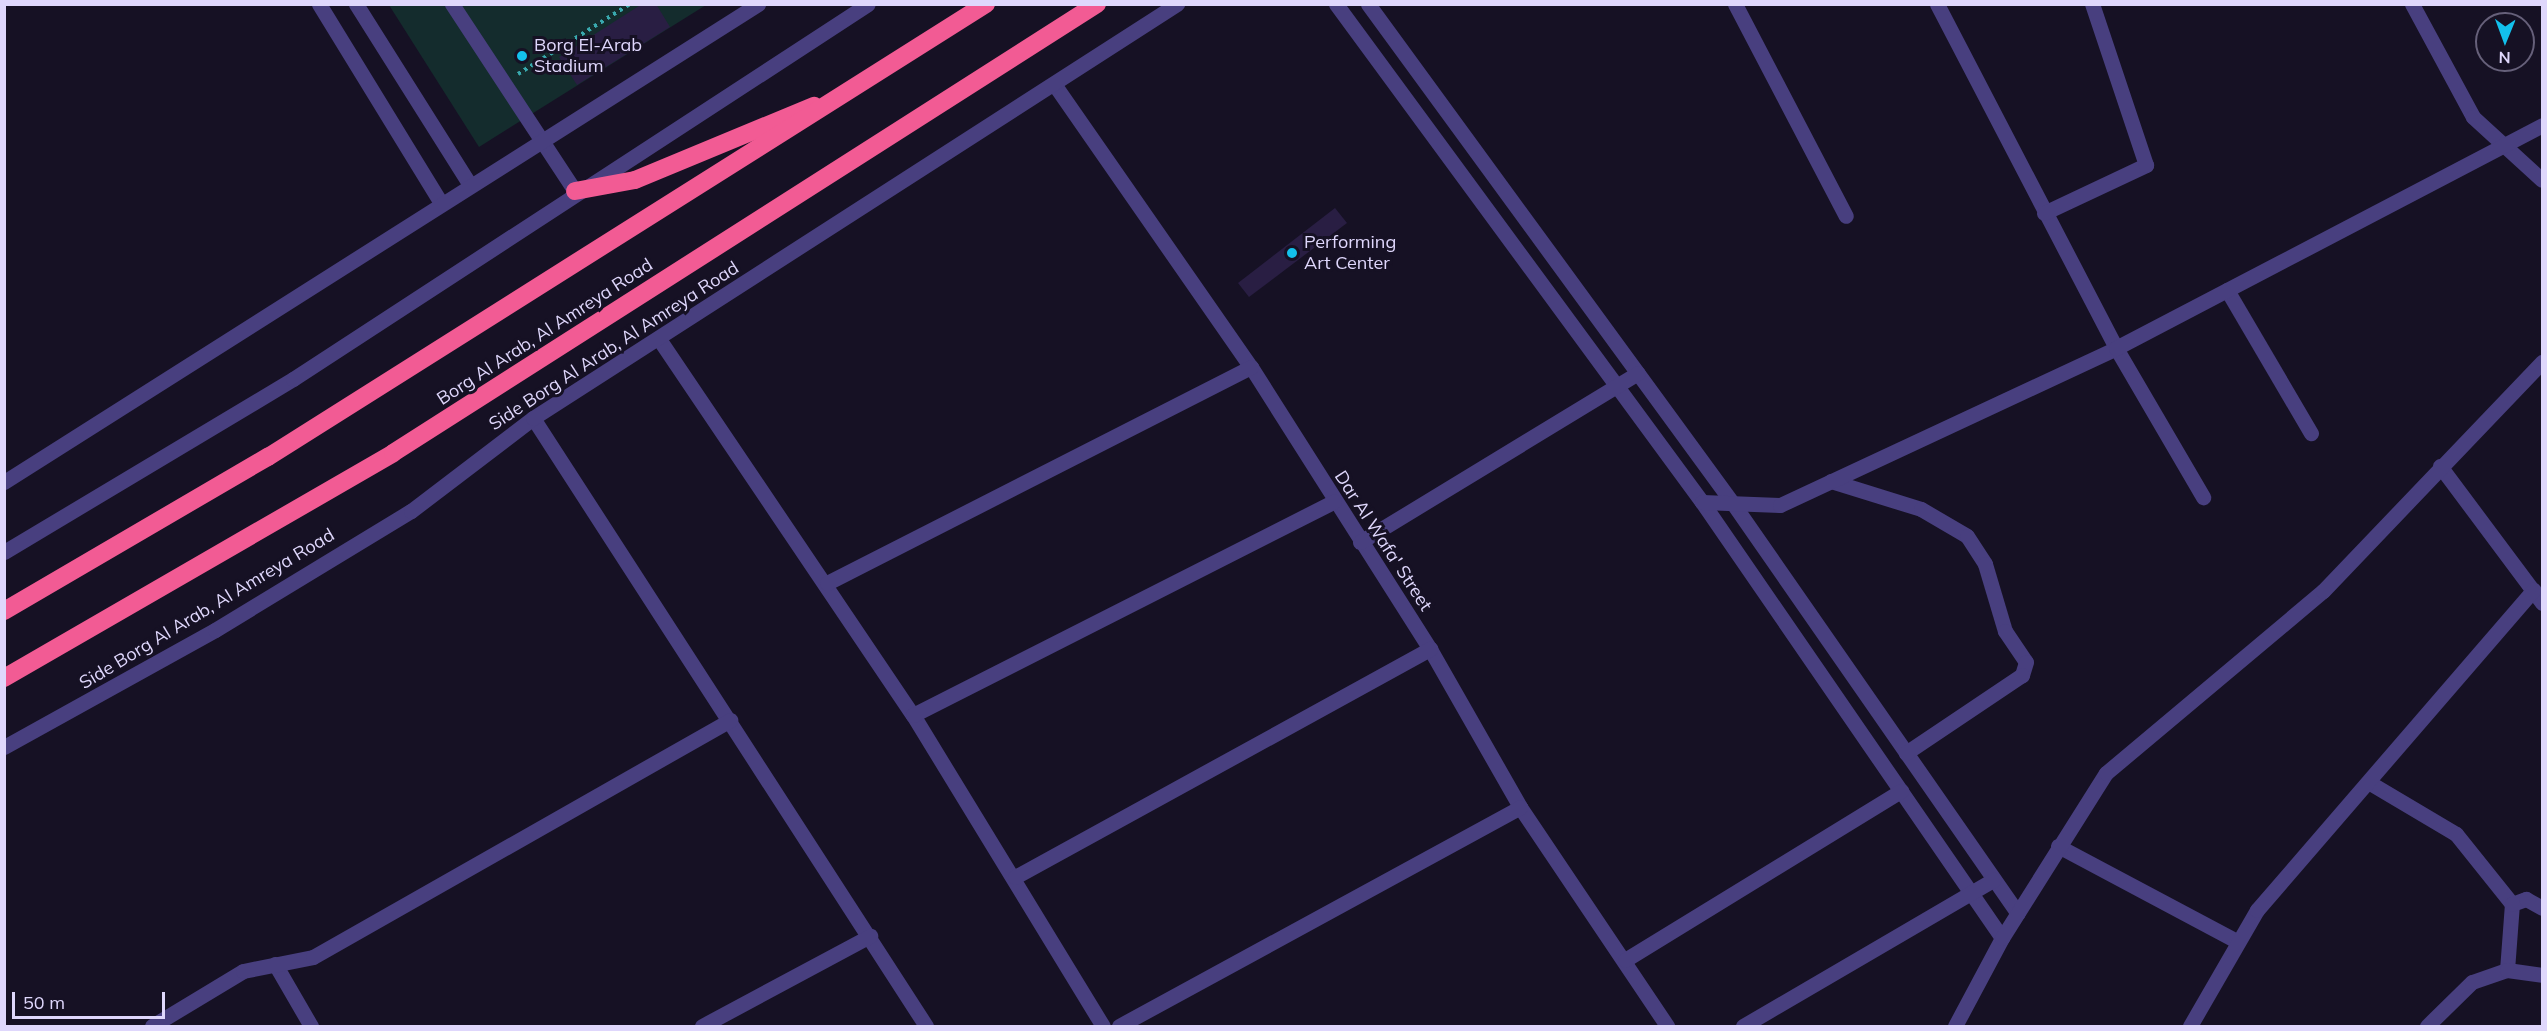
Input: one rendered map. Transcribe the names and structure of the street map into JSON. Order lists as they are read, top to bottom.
{
  "streets": {
    "highway": ["Borg Al Arab, Al Amreya Road"],
    "street": ["Side Borg Al Arab, Al Amreya Road", "Dar Al Wafa' Street"]
  },
  "crossings": [
    ["Side Borg Al Arab, Al Amreya Road", "Dar Al Wafa' Street"]
  ],
  "places": ["Borg El-Arab Stadium", "Performing Art Center"],
  "scale_bar": "50 m",
  "north": "bottom"
}
